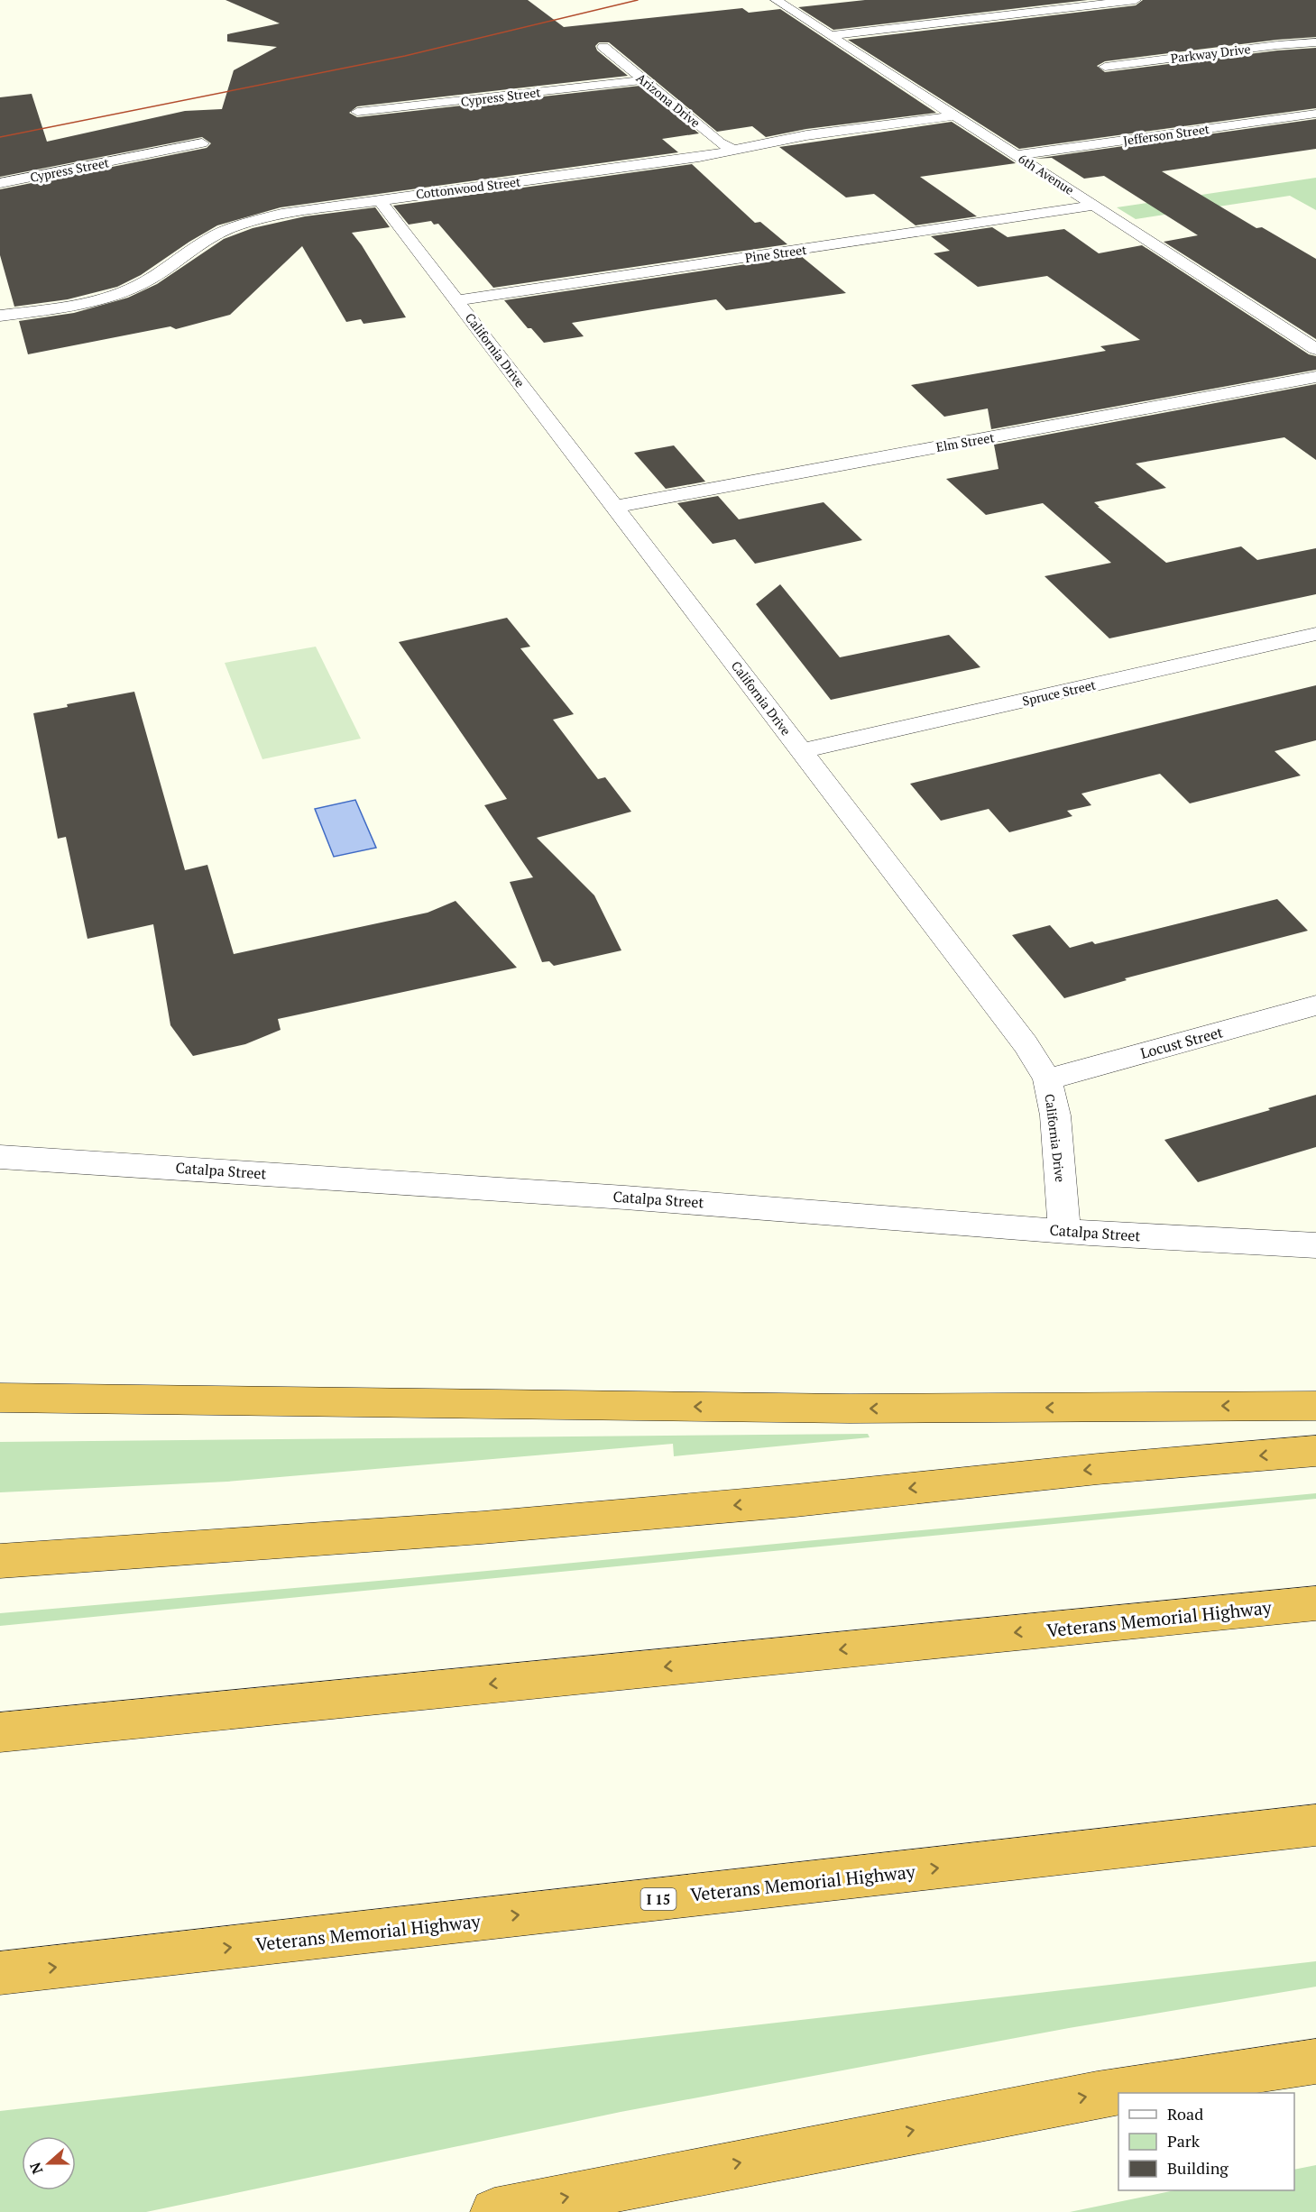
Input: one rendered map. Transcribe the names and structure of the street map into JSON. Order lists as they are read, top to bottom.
{
  "streets": {
    "highway": ["Veterans Memorial Highway", "I 15"],
    "street": [
      "Parkway Drive",
      "Cypress Street",
      "Arizona Drive",
      "Jefferson Street",
      "6th Avenue",
      "Cottonwood Street",
      "Pine Street",
      "California Drive",
      "Elm Street",
      "Spruce Street",
      "Locust Street",
      "Catalpa Street"
    ]
  },
  "crossings": [
    ["Cypress Street", "Arizona Drive"],
    ["Arizona Drive", "Cottonwood Street"],
    ["Jefferson Street", "6th Avenue"],
    ["6th Avenue", "Cottonwood Street"],
    ["6th Avenue", "Pine Street"],
    ["Cottonwood Street", "California Drive"],
    ["Pine Street", "California Drive"],
    ["California Drive", "Elm Street"],
    ["California Drive", "Spruce Street"],
    ["California Drive", "Locust Street"],
    ["California Drive", "Catalpa Street"]
  ],
  "legend": ["Road", "Park", "Building"],
  "north": "left"
}
